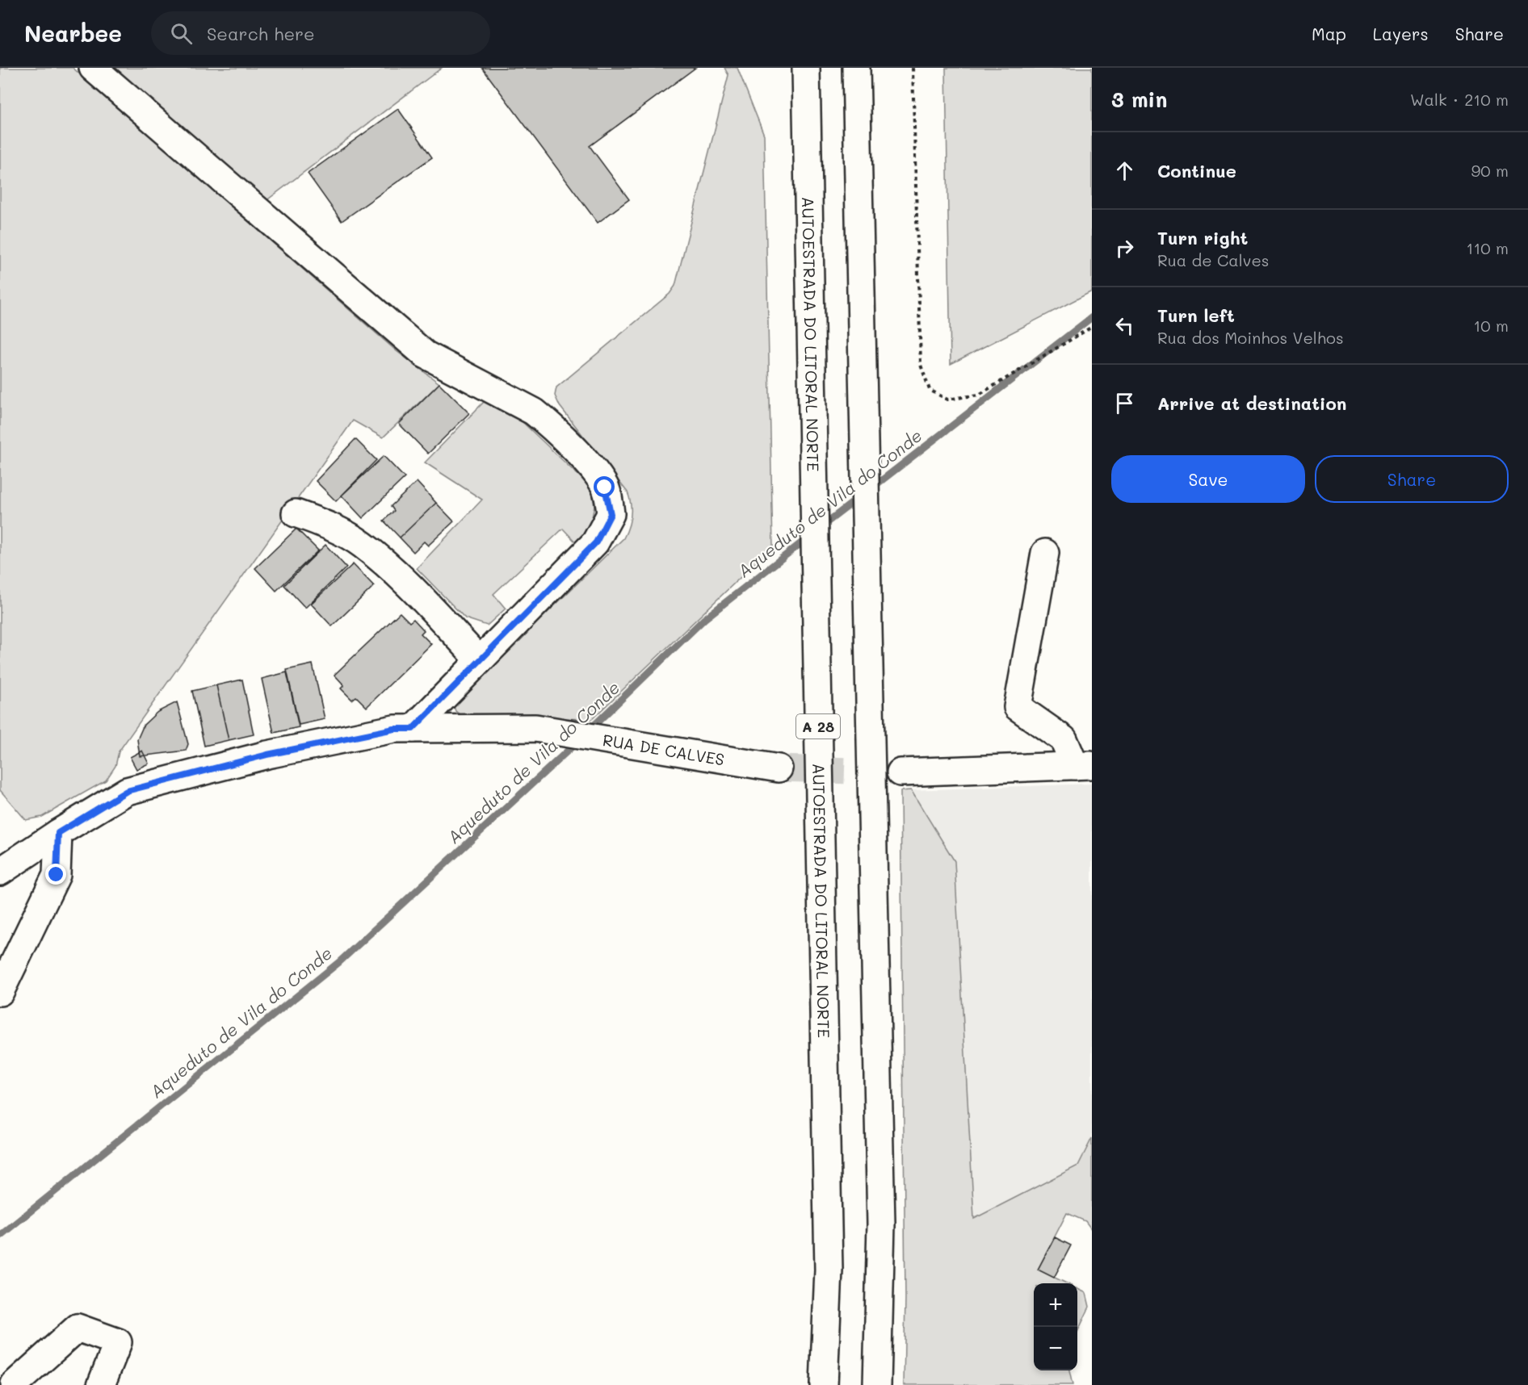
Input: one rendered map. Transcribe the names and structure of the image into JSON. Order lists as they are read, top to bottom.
{
  "streets": {
    "main road": ["AUTOESTRADA DO LITORAL NORTE", "A 28", "RUA DE CALVES"]
  },
  "water": ["Aqueduto de Vila do Conde"],
  "page": {
    "header": "Nearbee",
    "search": "Search here",
    "nav": ["Map", "Layers", "Share"],
    "heading": ["3 min", "Walk · 210 m"],
    "list": [
      ["Continue", "90 m"],
      ["Turn right", "Rua de Calves", "110 m"],
      ["Turn left", "Rua dos Moinhos Velhos", "10 m"],
      "Arrive at destination"
    ],
    "buttons": ["Save", "Share"],
    "map_buttons": ["+", "−"]
  }
}
